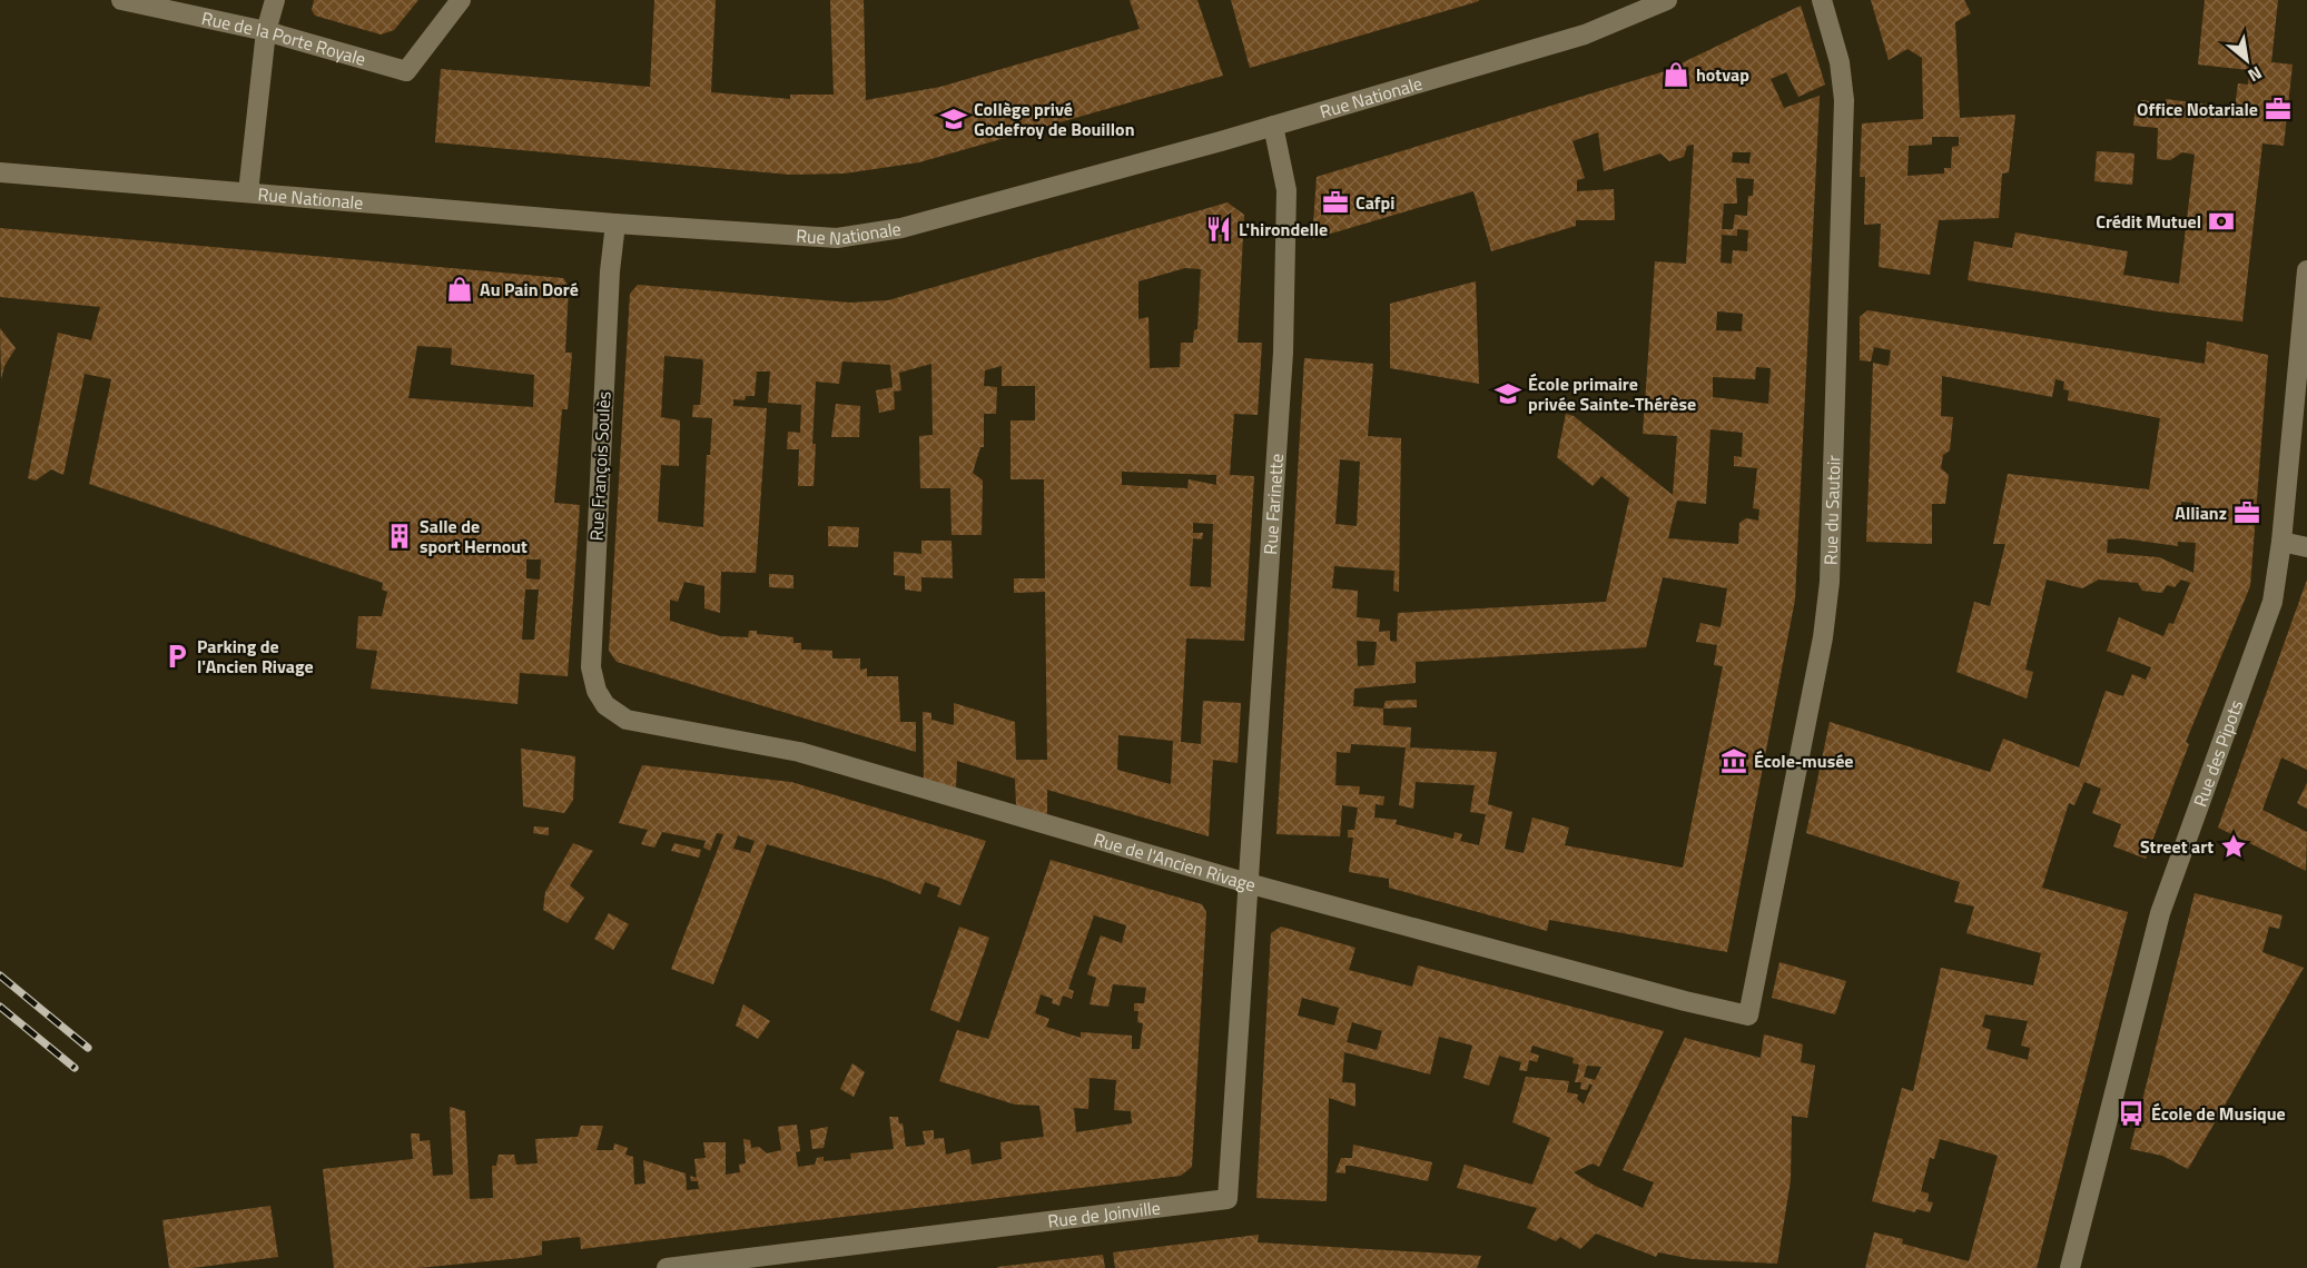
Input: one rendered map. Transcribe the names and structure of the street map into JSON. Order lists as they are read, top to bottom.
{
  "streets": {
    "street": [
      "Rue de la Porte Royale",
      "Rue Nationale",
      "Rue François Soulès",
      "Rue Farinette",
      "Rue du Sautoir",
      "Rue des Pipots",
      "Rue de l'Ancien Rivage",
      "Rue de Joinville"
    ]
  },
  "crossings": [
    ["Rue Nationale", "Rue François Soulès"],
    ["Rue Nationale", "Rue Farinette"],
    ["Rue François Soulès", "Rue de l'Ancien Rivage"],
    ["Rue Farinette", "Rue de l'Ancien Rivage"],
    ["Rue Farinette", "Rue de Joinville"],
    ["Rue du Sautoir", "Rue de l'Ancien Rivage"],
    ["Rue de l'Ancien Rivage", "Rue de Joinville"]
  ],
  "places": {
    "shop": ["hotvap", "Au Pain Doré"],
    "office": ["Office Notariale", "Cafpi", "Allianz"],
    "school or university": ["Collège privé Godefroy de Bouillon", "École primaire privée Sainte-Thérèse"],
    "bank": ["Crédit Mutuel"],
    "restaurant": ["L'hirondelle"],
    "building": ["Salle de sport Hernout"],
    "parking": ["Parking de l'Ancien Rivage"],
    "museum": ["École-musée"],
    "place": ["Street art"],
    "bus stop": ["École de Musique"]
  },
  "north": "bottom right"
}
